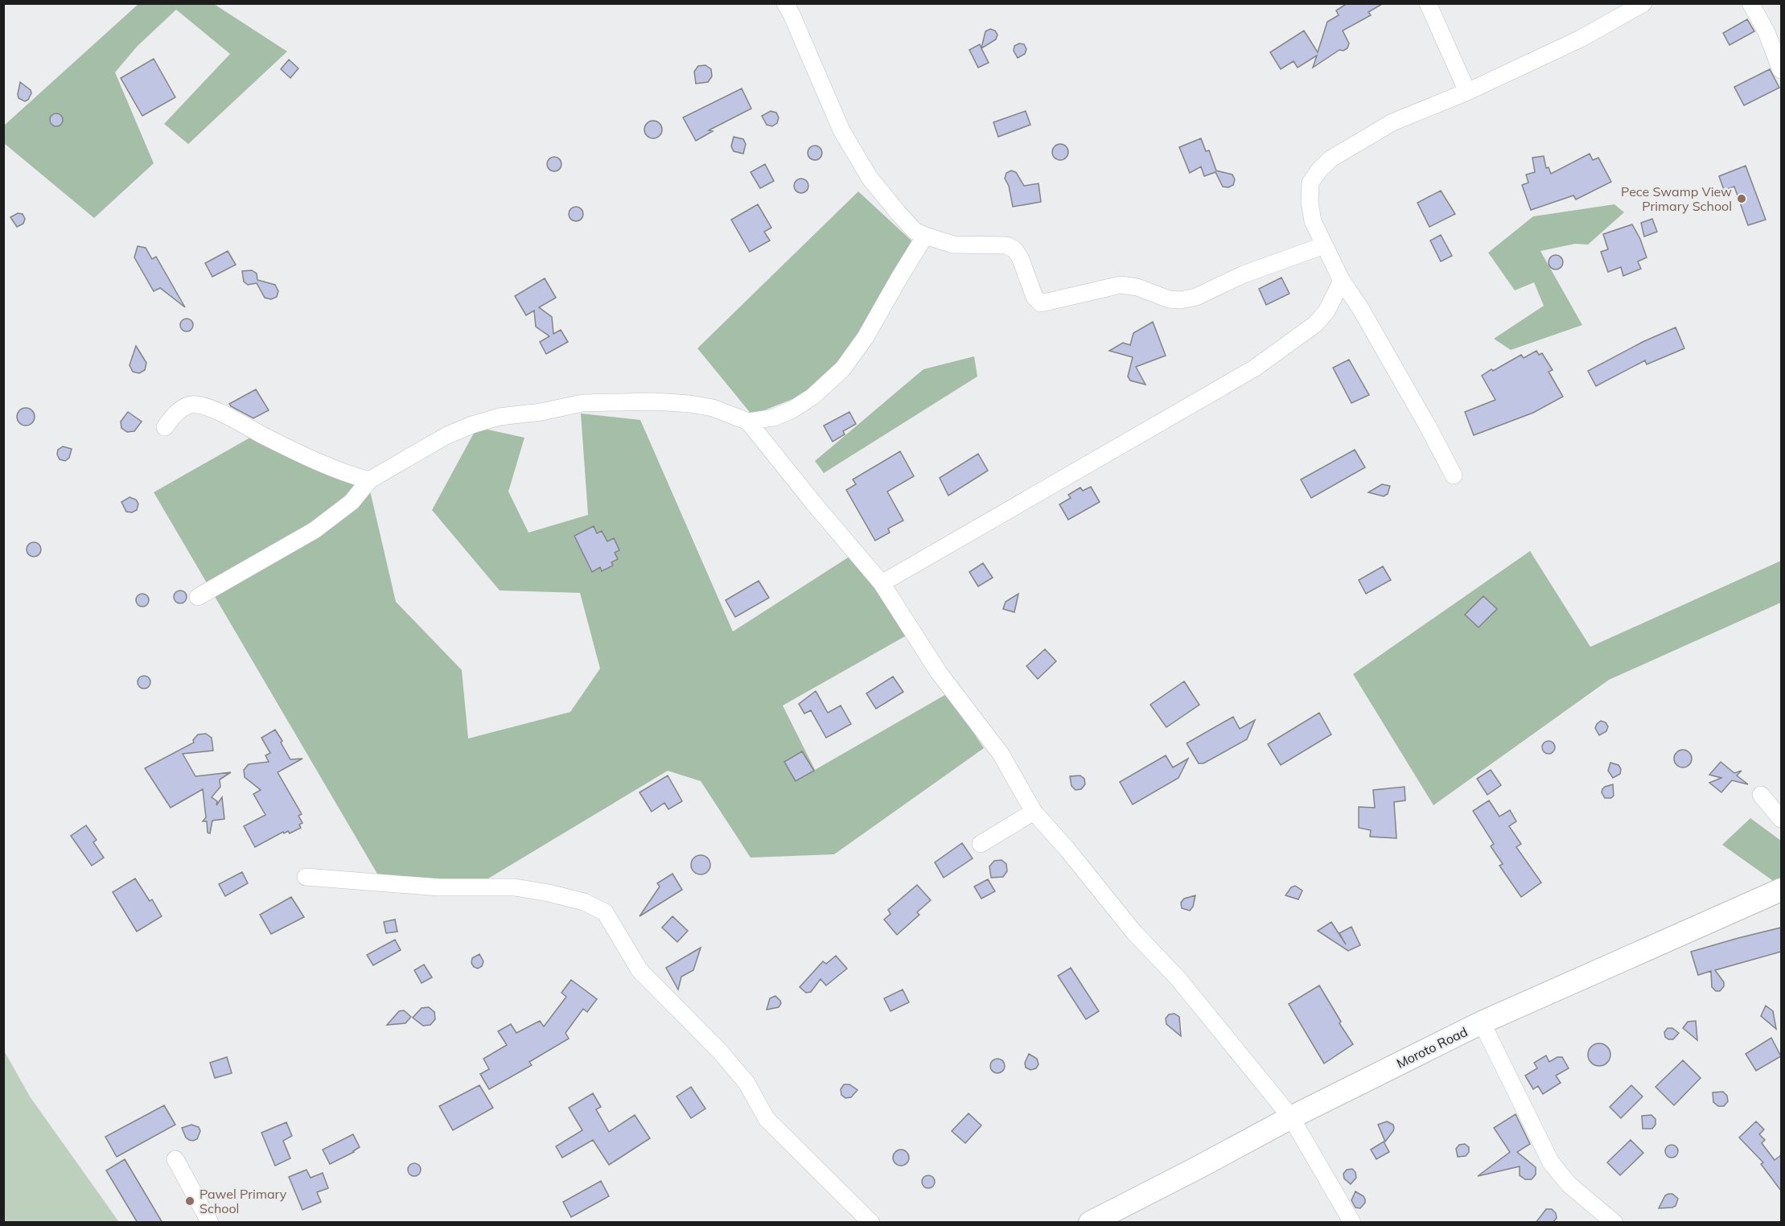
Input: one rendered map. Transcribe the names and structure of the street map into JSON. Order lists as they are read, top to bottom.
{
  "streets": {
    "main road": ["Moroto Road"]
  },
  "places": ["Pece Swamp View Primary School", "Pawel Primary School"]
}
